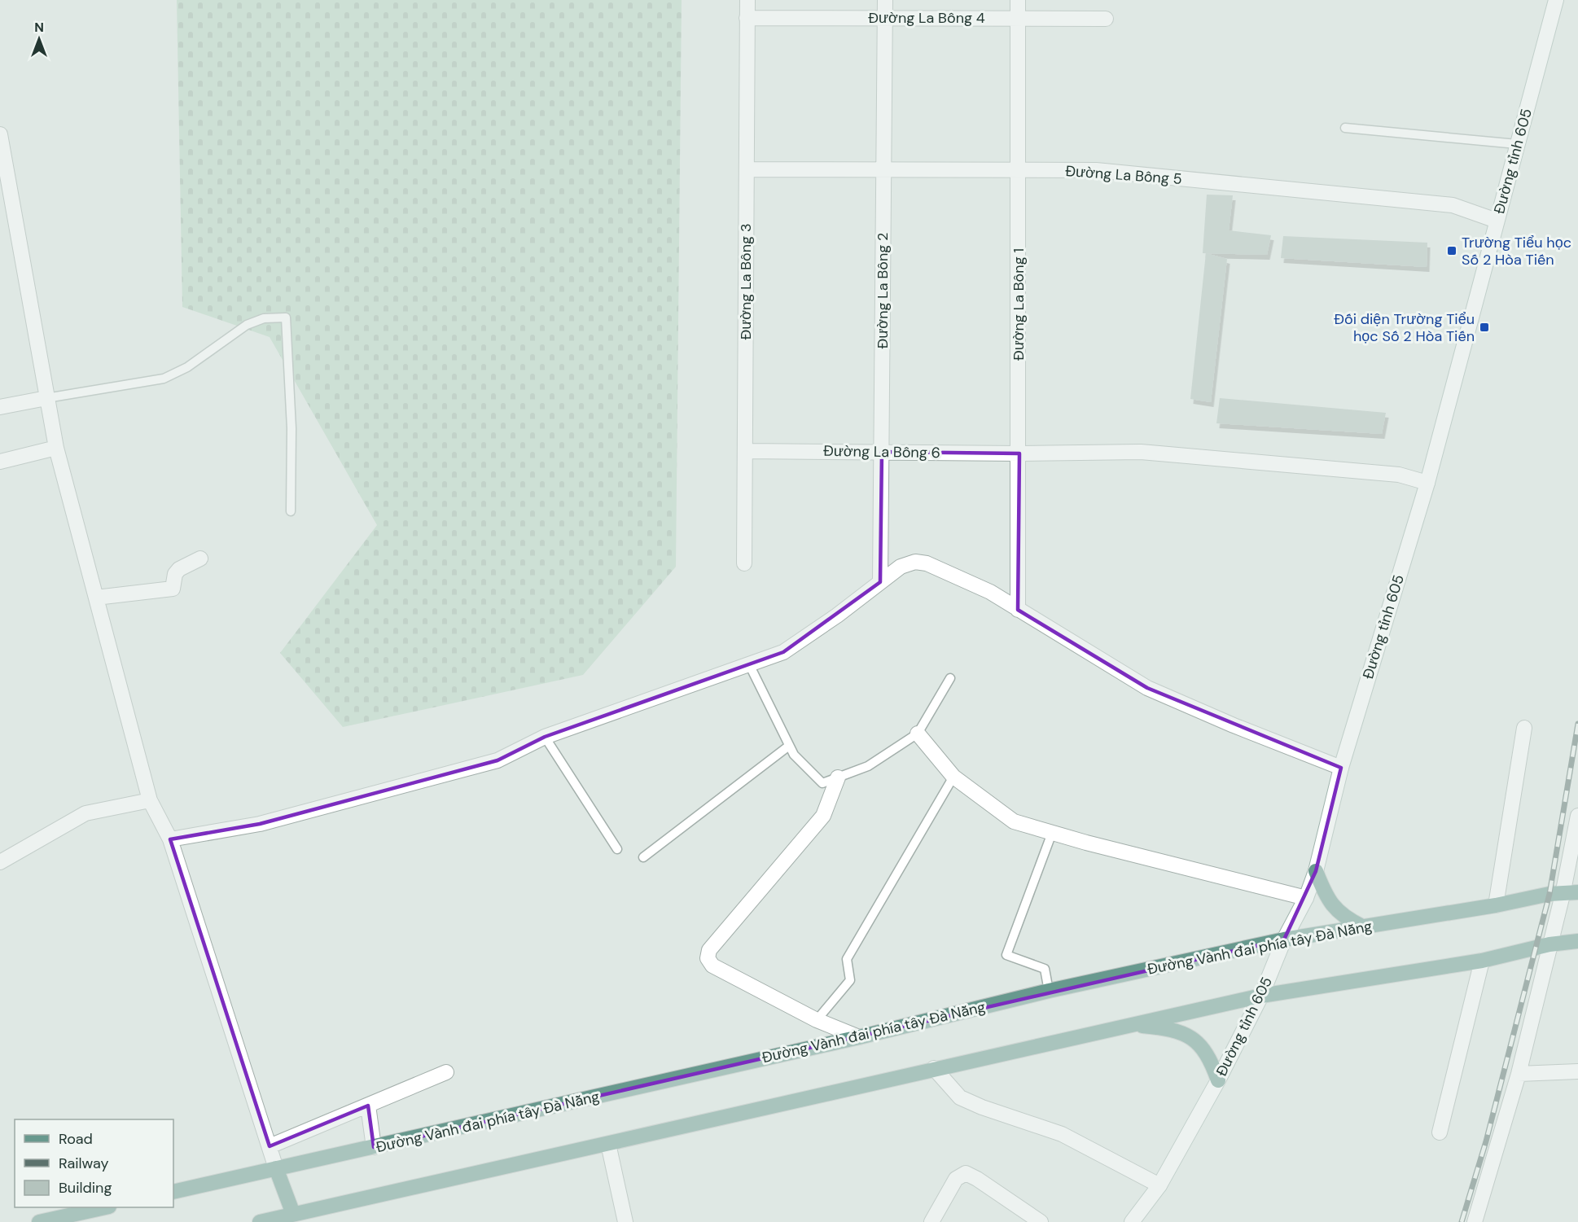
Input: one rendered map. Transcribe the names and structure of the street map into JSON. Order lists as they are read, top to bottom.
{
  "streets": {
    "main road": ["Đường Vành đai phía tây Đà Nẵng"],
    "street": [
      "Đường La Bông 4",
      "Đường tỉnh 605",
      "Đường La Bông 5",
      "Đường La Bông 3",
      "Đường La Bông 2",
      "Đường La Bông 1",
      "Đường La Bông 6"
    ]
  },
  "crossings": [
    ["Đường La Bông 4", "Đường La Bông 3"],
    ["Đường La Bông 4", "Đường La Bông 2"],
    ["Đường La Bông 4", "Đường La Bông 1"],
    ["Đường tỉnh 605", "Đường La Bông 5"],
    ["Đường tỉnh 605", "Đường La Bông 6"],
    ["Đường tỉnh 605", "Đường Vành đai phía tây Đà Nẵng"],
    ["Đường La Bông 5", "Đường La Bông 3"],
    ["Đường La Bông 5", "Đường La Bông 2"],
    ["Đường La Bông 5", "Đường La Bông 1"],
    ["Đường La Bông 3", "Đường La Bông 6"],
    ["Đường La Bông 2", "Đường La Bông 6"],
    ["Đường La Bông 1", "Đường La Bông 6"]
  ],
  "places": {
    "transit": ["Trường Tiểu học Số 2 Hòa Tiến", "Đối diện Trường Tiểu học Số 2 Hòa Tiến"]
  },
  "legend": ["Road", "Railway", "Building"],
  "north": "top"
}
